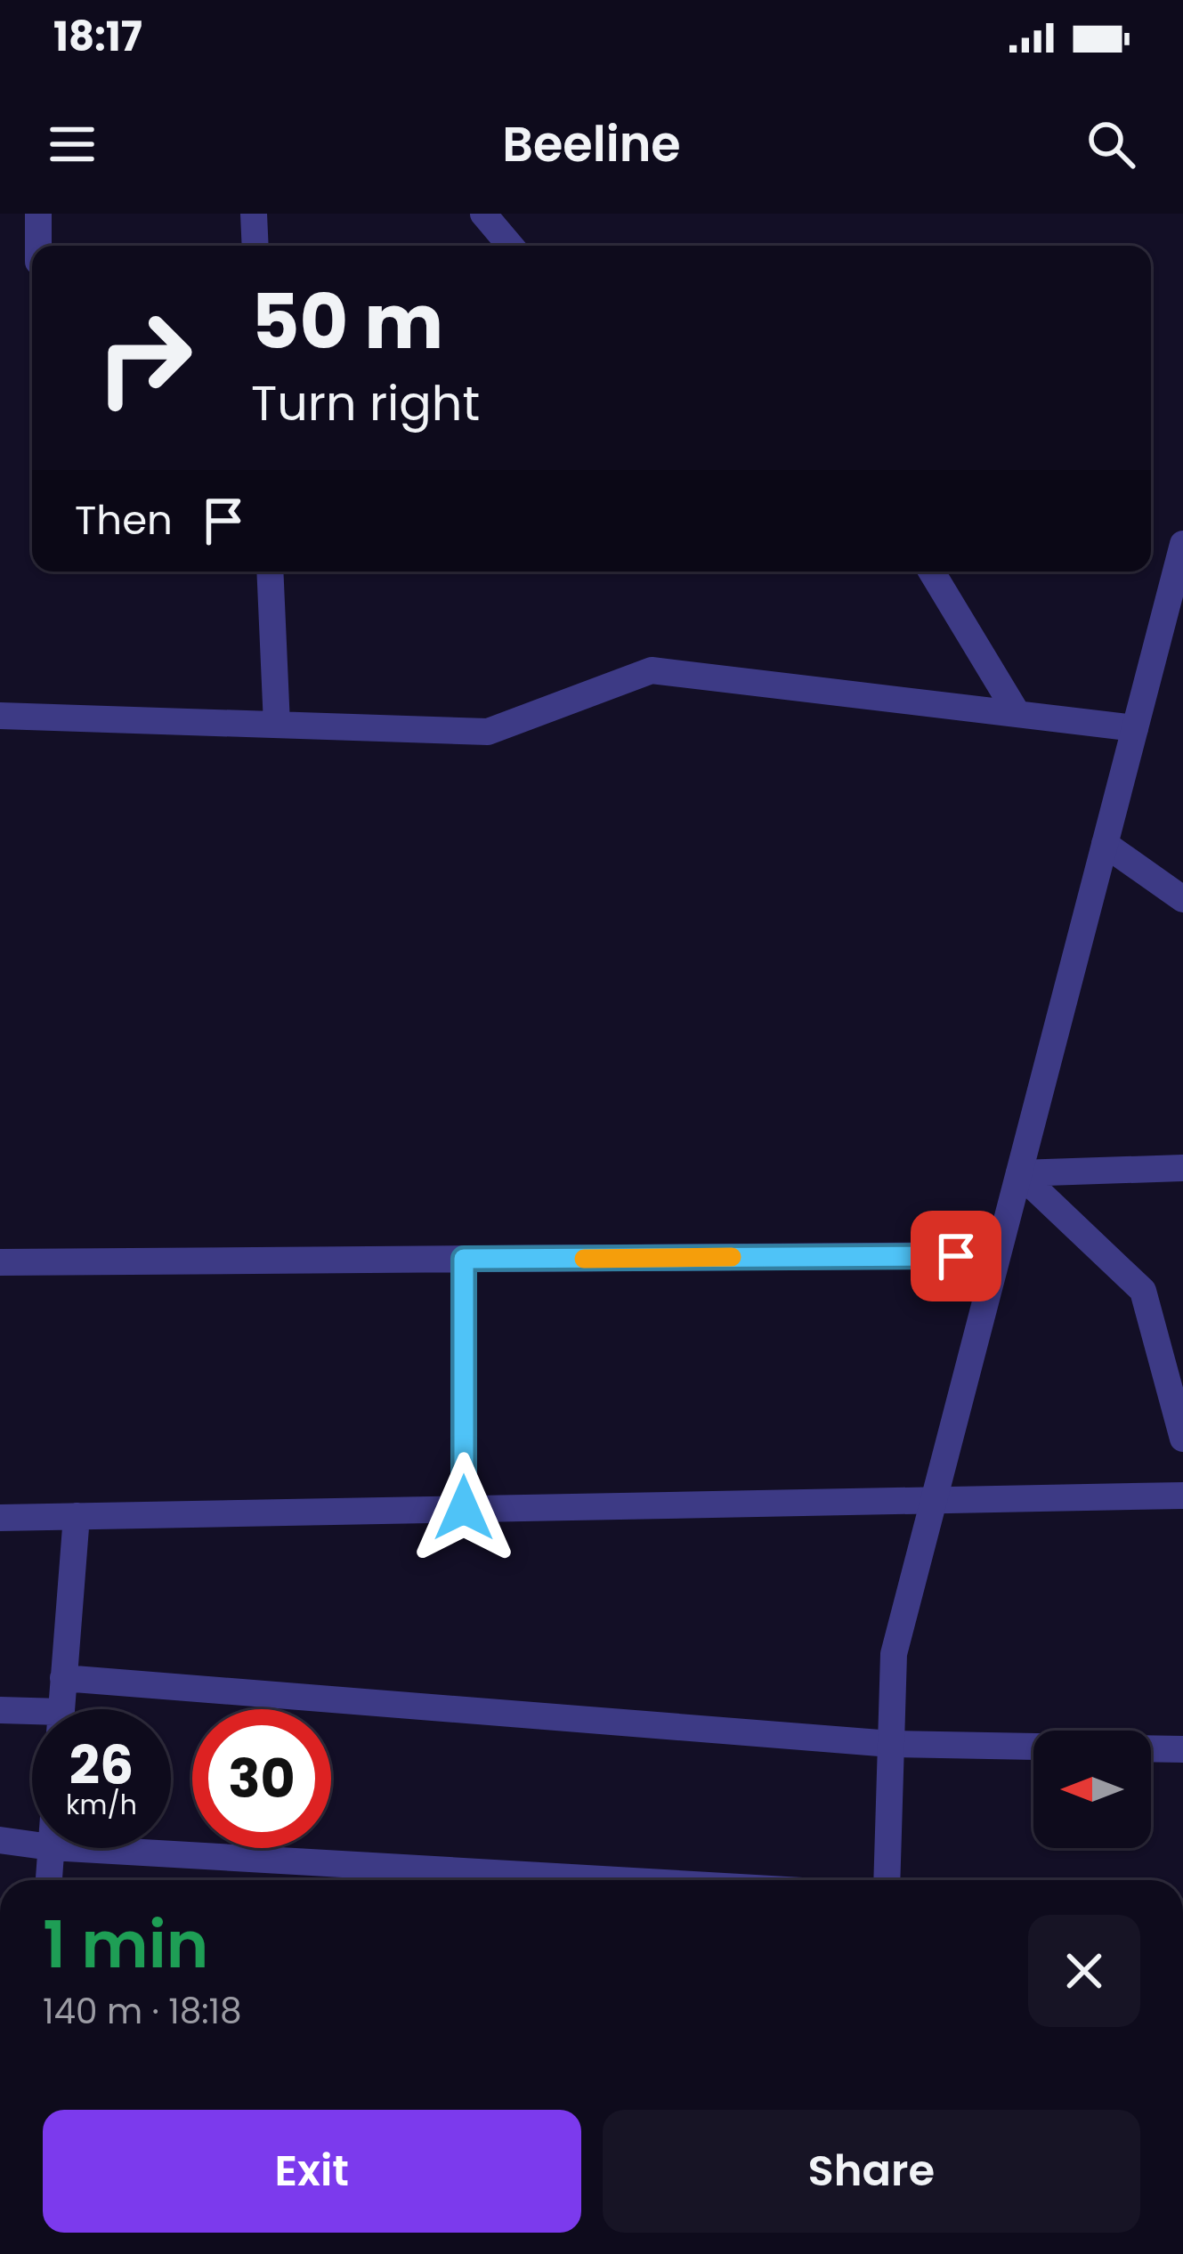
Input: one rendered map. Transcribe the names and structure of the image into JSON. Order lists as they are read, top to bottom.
{
  "north": "left",
  "page": {
    "status": "18:17",
    "header": "Beeline",
    "turn": ["50 m", "Turn right"],
    "then": "Then",
    "speed": "26 km/h",
    "limit": "30",
    "heading": ["1 min", "140 m · 18:18"],
    "buttons": ["Exit", "Share"]
  }
}
